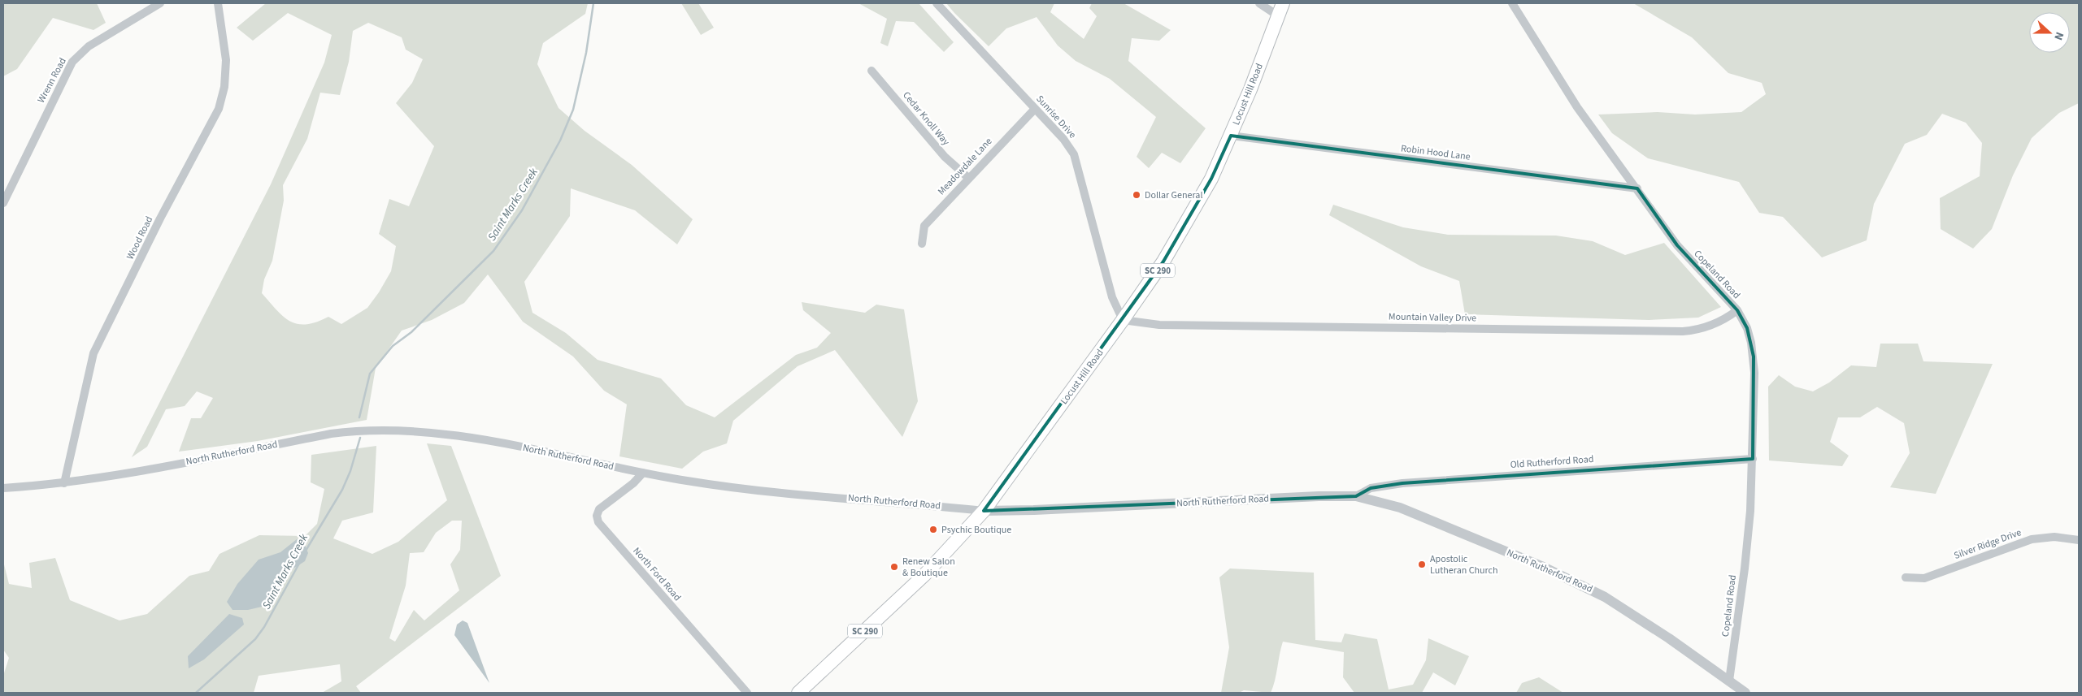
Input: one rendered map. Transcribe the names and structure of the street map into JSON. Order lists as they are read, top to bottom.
{
  "streets": {
    "main road": ["Locust Hill Road", "SC 290"],
    "street": [
      "Wrenn Road",
      "Sunrise Drive",
      "Cedar Knoll Way",
      "Robin Hood Lane",
      "Meadowdale Lane",
      "Wood Road",
      "Copeland Road",
      "Mountain Valley Drive",
      "North Rutherford Road",
      "Old Rutherford Road",
      "Silver Ridge Drive",
      "North Ford Road"
    ]
  },
  "crossings": [
    ["Locust Hill Road", "Sunrise Drive"],
    ["Locust Hill Road", "Robin Hood Lane"],
    ["Locust Hill Road", "Mountain Valley Drive"],
    ["Locust Hill Road", "North Rutherford Road"],
    ["Sunrise Drive", "Meadowdale Lane"],
    ["Sunrise Drive", "Mountain Valley Drive"],
    ["Cedar Knoll Way", "Meadowdale Lane"],
    ["Robin Hood Lane", "Copeland Road"],
    ["Wood Road", "North Rutherford Road"],
    ["Copeland Road", "Mountain Valley Drive"],
    ["Copeland Road", "North Rutherford Road"],
    ["Copeland Road", "Old Rutherford Road"],
    ["North Rutherford Road", "Old Rutherford Road"],
    ["North Rutherford Road", "North Ford Road"]
  ],
  "water": ["Saint Marks Creek"],
  "places": [
    "Dollar General",
    "Psychic Boutique",
    "Apostolic Lutheran Church",
    "Renew Salon & Boutique"
  ],
  "north": "right"
}
